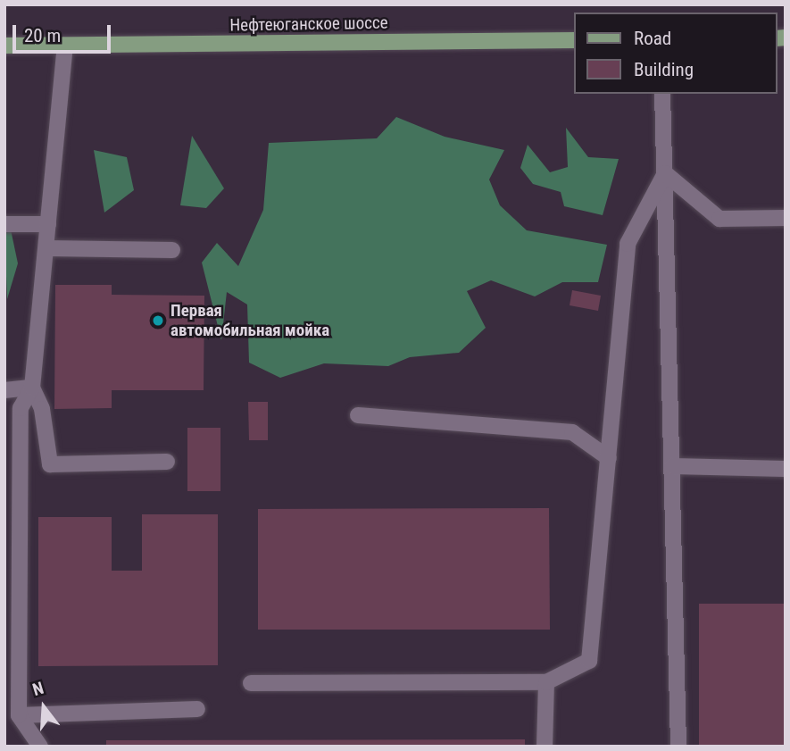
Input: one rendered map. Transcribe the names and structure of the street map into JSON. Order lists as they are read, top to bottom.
{
  "streets": {
    "main road": ["Нефтеюганское шоссе"]
  },
  "places": ["Первая автомобильная мойка"],
  "legend": ["Road", "Building"],
  "scale_bar": "20 m",
  "north": "top"
}
